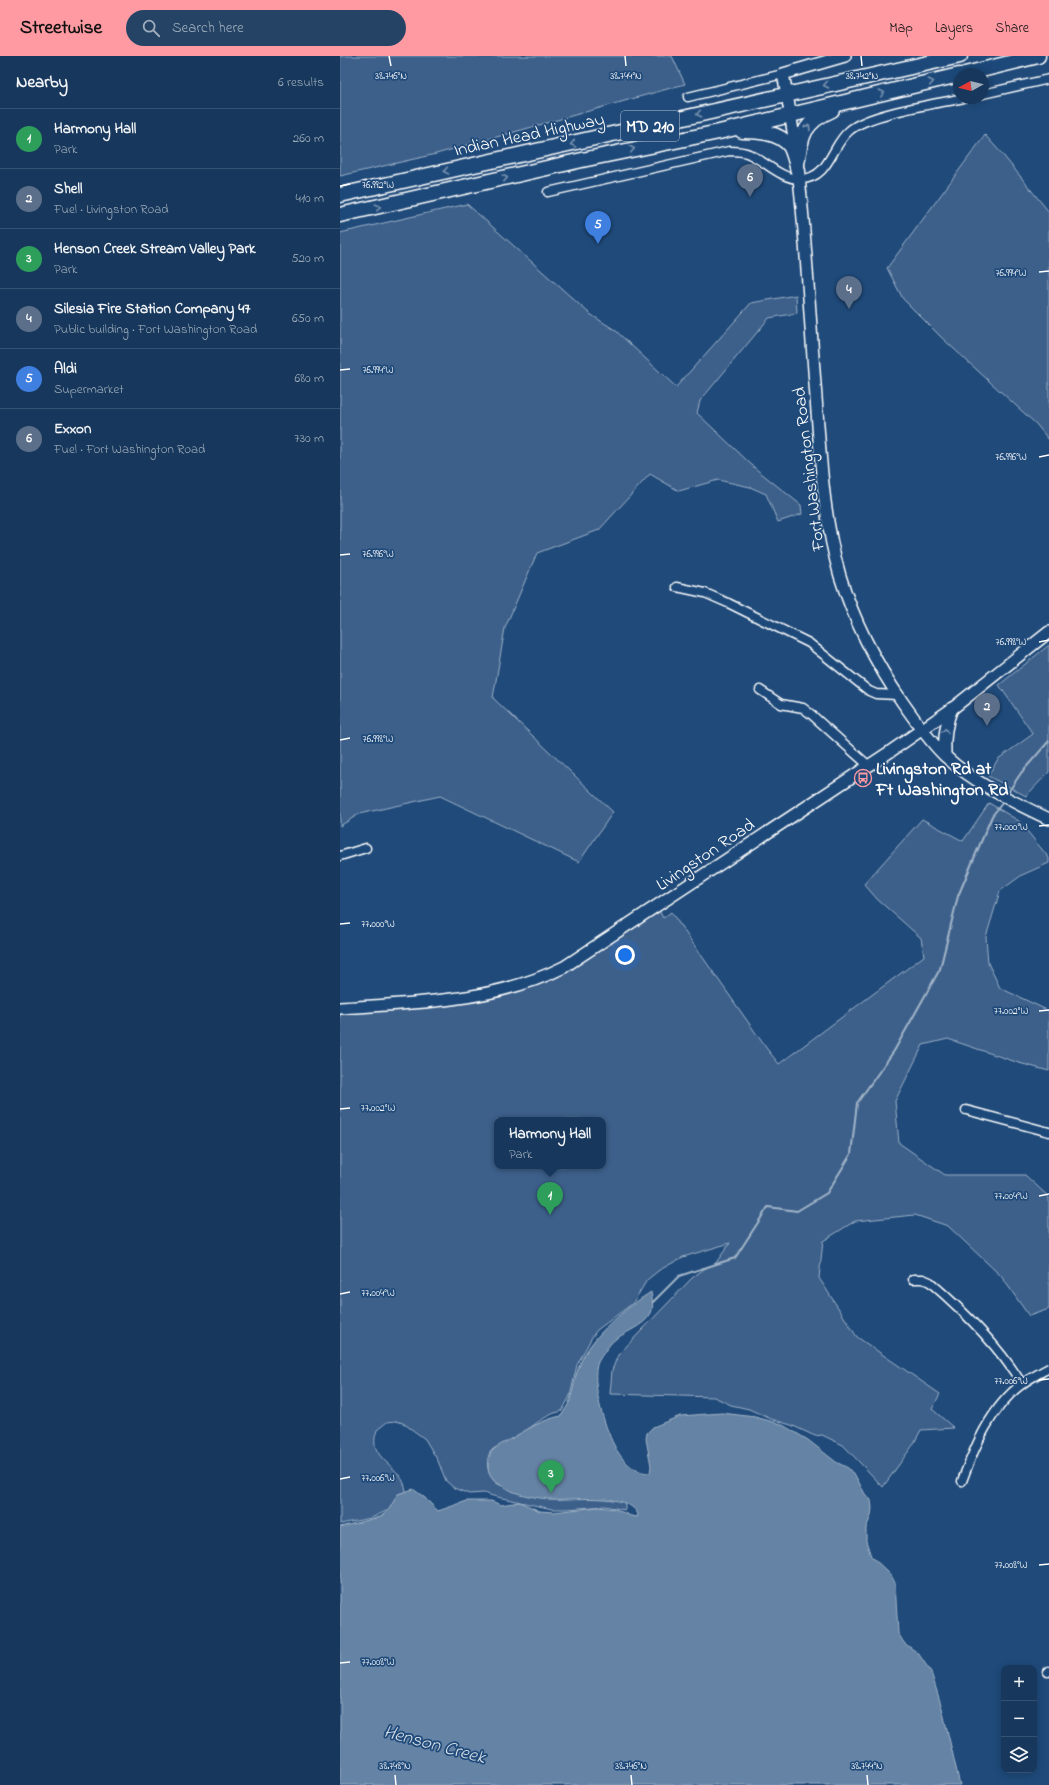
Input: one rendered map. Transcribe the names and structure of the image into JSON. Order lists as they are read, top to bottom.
{
  "streets": {
    "highway": ["MD 210", "Indian Head Highway"],
    "main road": ["Fort Washington Road", "Livingston Road"]
  },
  "crossings": [
    ["Indian Head Highway", "Fort Washington Road"],
    ["Fort Washington Road", "Livingston Road"]
  ],
  "water": ["Henson Creek"],
  "places": {
    "bus stop": ["Livingston Rd at Ft Washington Rd"]
  },
  "north": "left",
  "page": {
    "header": "Streetwise",
    "search": "Search here",
    "nav": ["Map", "Layers", "Share"],
    "heading": ["Nearby", "6 results"],
    "list": [
      {
        "mark": "1",
        "name": "Harmony Hall",
        "note": "Park",
        "value": "260 m"
      },
      {
        "mark": "2",
        "name": "Shell",
        "note": "Fuel · Livingston Road",
        "value": "410 m"
      },
      {
        "mark": "3",
        "name": "Henson Creek Stream Valley Park",
        "note": "Park",
        "value": "520 m"
      },
      {
        "mark": "4",
        "name": "Silesia Fire Station Company 47",
        "note": "Public building · Fort Washington Road",
        "value": "650 m"
      },
      {
        "mark": "5",
        "name": "Aldi",
        "note": "Supermarket",
        "value": "680 m"
      },
      {
        "mark": "6",
        "name": "Exxon",
        "note": "Fuel · Fort Washington Road",
        "value": "730 m"
      }
    ],
    "pins": [
      "6",
      "5",
      "4",
      "2",
      "1",
      "3"
    ],
    "popup": ["Harmony Hall", "Park"],
    "map_buttons": ["+", "−"]
  },
  "coordinates": [
    "38.746°N",
    "38.744°N",
    "38.742°N",
    "76.992°W",
    "76.994°W",
    "76.996°W",
    "76.998°W",
    "77.000°W",
    "77.002°W",
    "77.004°W",
    "77.006°W",
    "77.008°W",
    "38.748°N"
  ]
}
